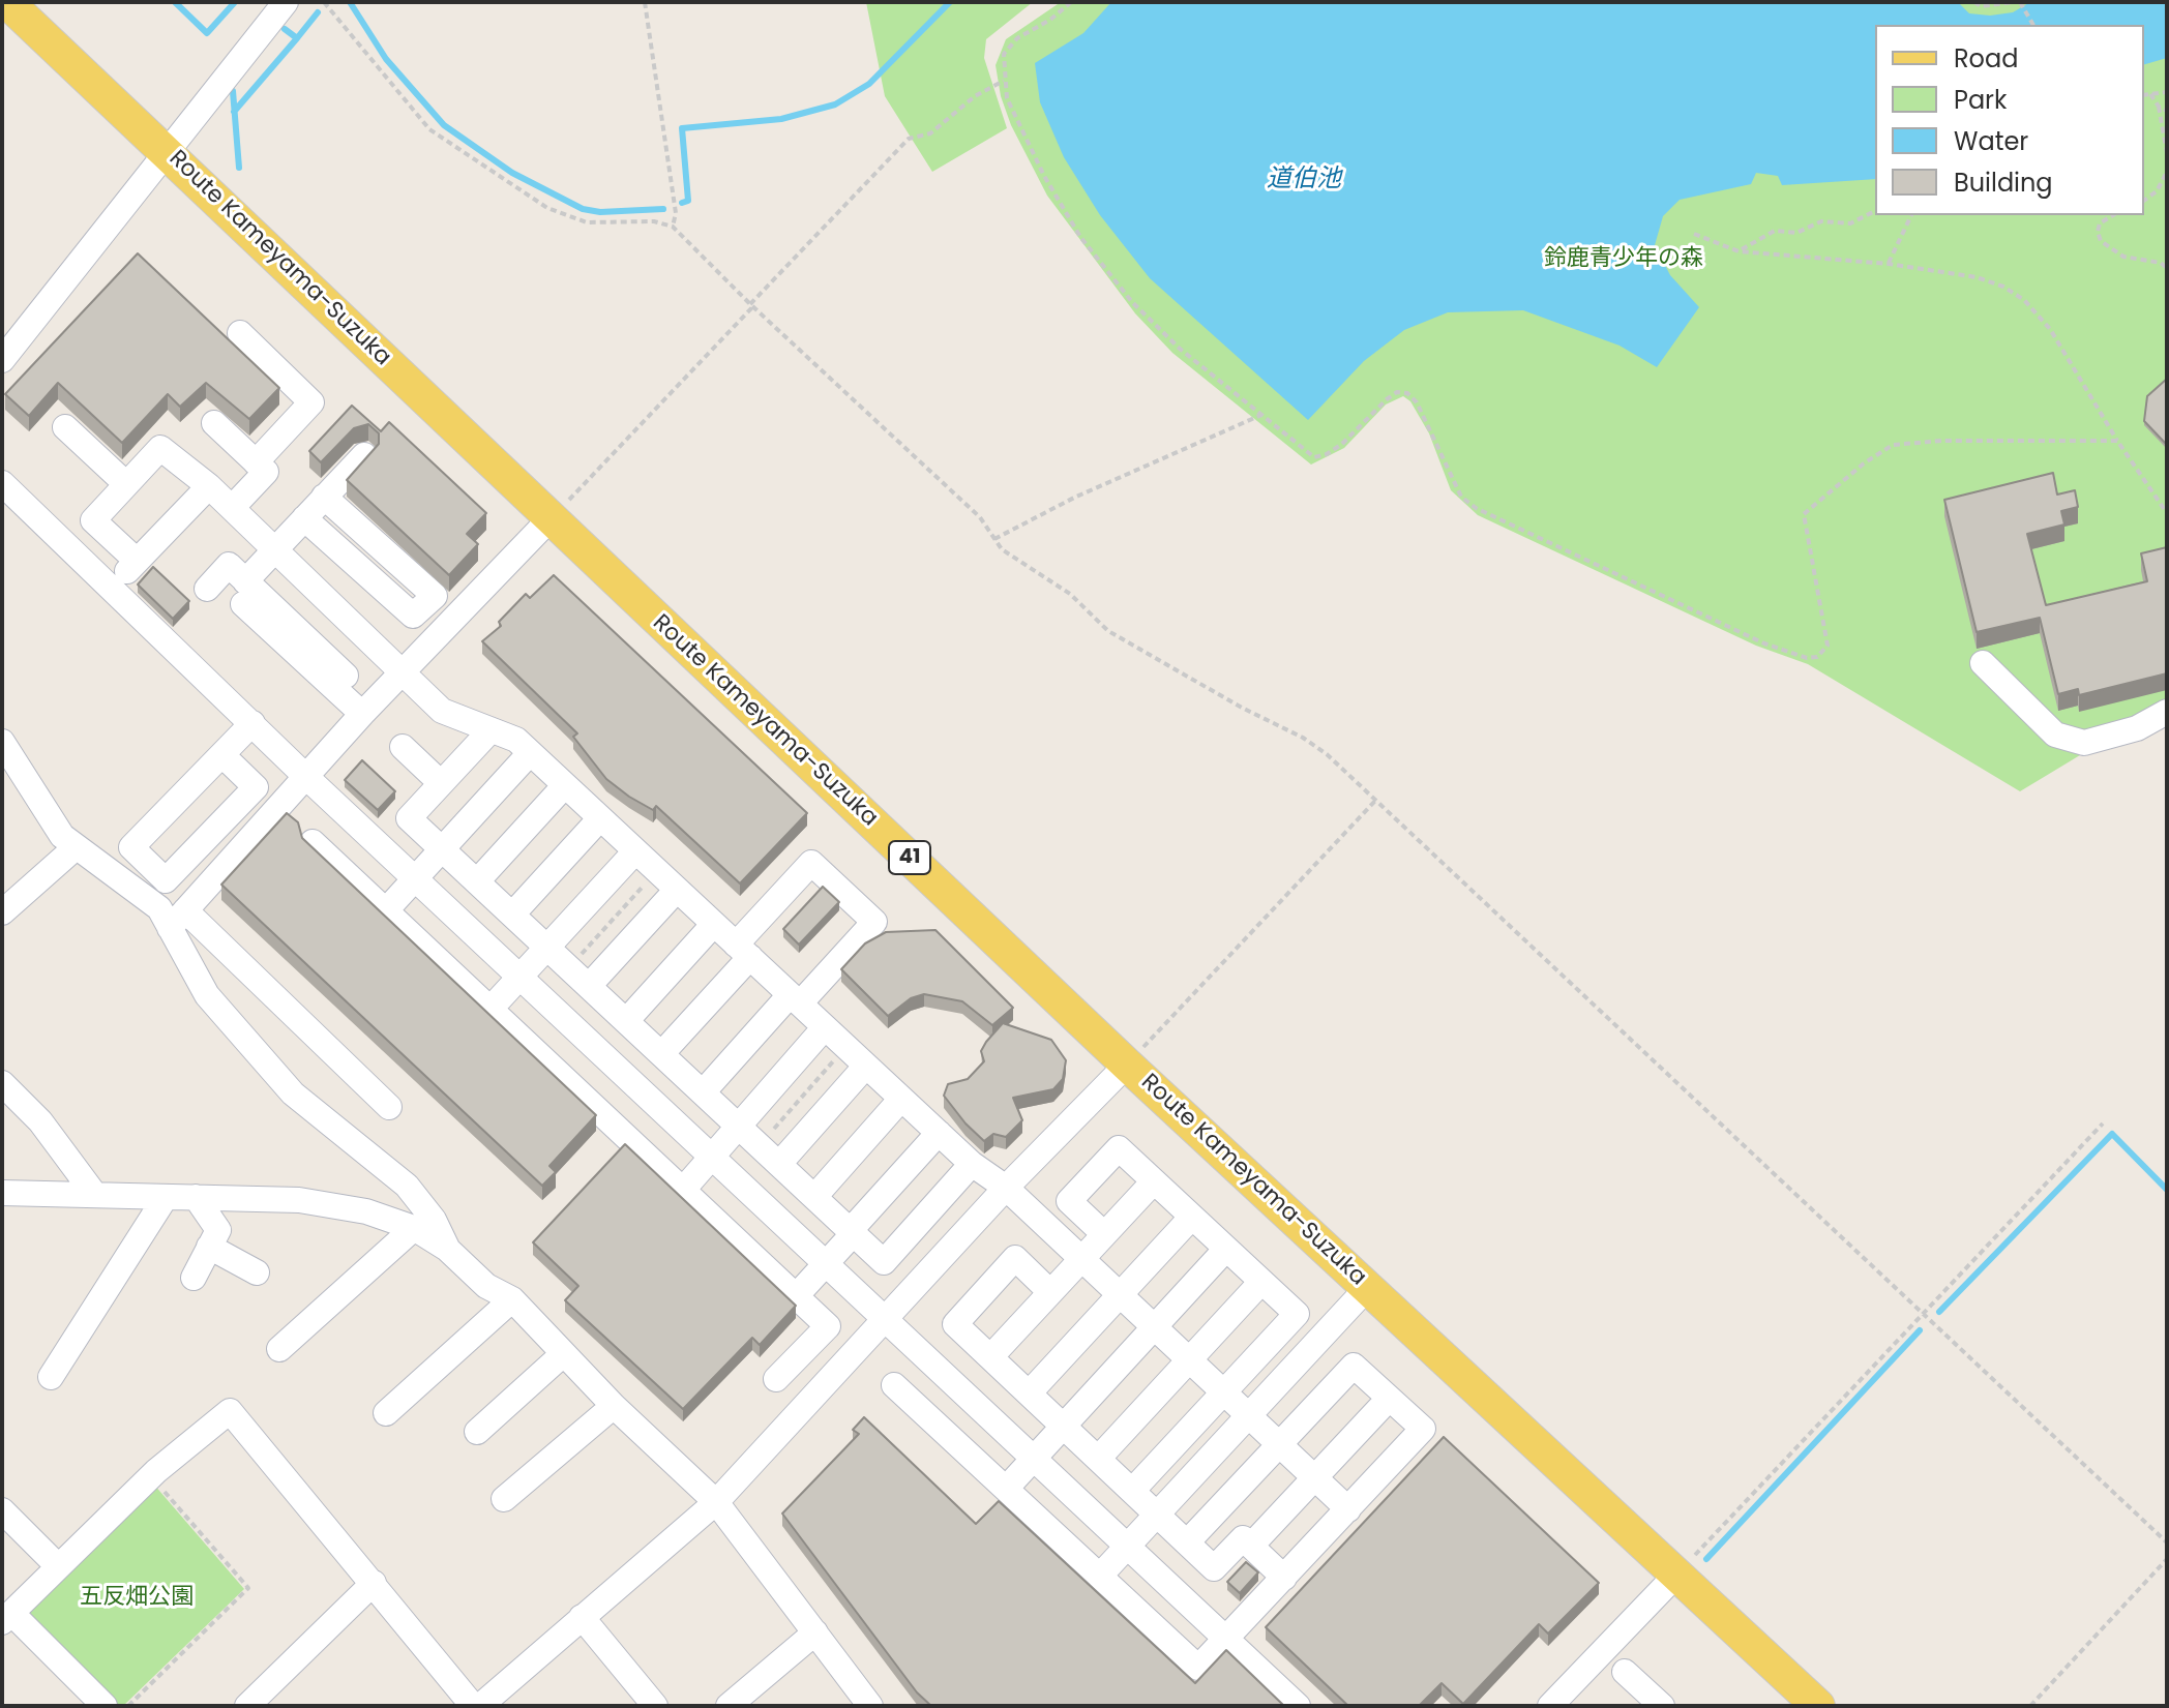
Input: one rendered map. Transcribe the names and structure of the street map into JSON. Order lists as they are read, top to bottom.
{
  "streets": {
    "main road": ["Route Kameyama-Suzuka", "41"]
  },
  "water": ["道伯池"],
  "parks": ["鈴鹿青少年の森", "五反畑公園"],
  "legend": [
    "Road",
    "Park",
    "Water",
    "Building"
  ]
}
